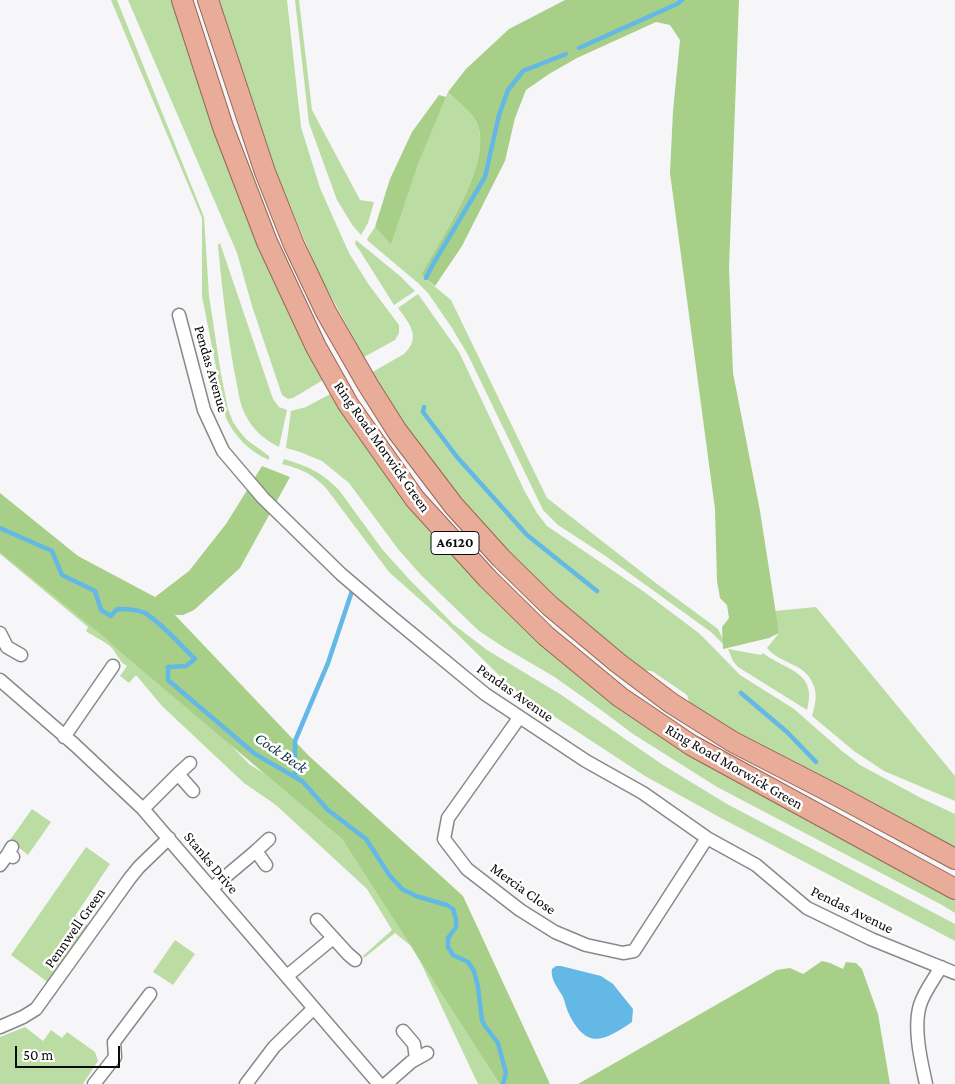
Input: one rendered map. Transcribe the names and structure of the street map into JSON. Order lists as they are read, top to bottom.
{
  "streets": {
    "highway": ["Ring Road Morwick Green", "A6120"],
    "street": [
      "Pendas Avenue",
      "Stanks Drive",
      "Mercia Close",
      "Pennwell Green"
    ]
  },
  "crossings": [
    ["Pendas Avenue", "Mercia Close"],
    ["Stanks Drive", "Pennwell Green"]
  ],
  "water": ["Cock Beck"],
  "scale_bar": "50 m"
}
